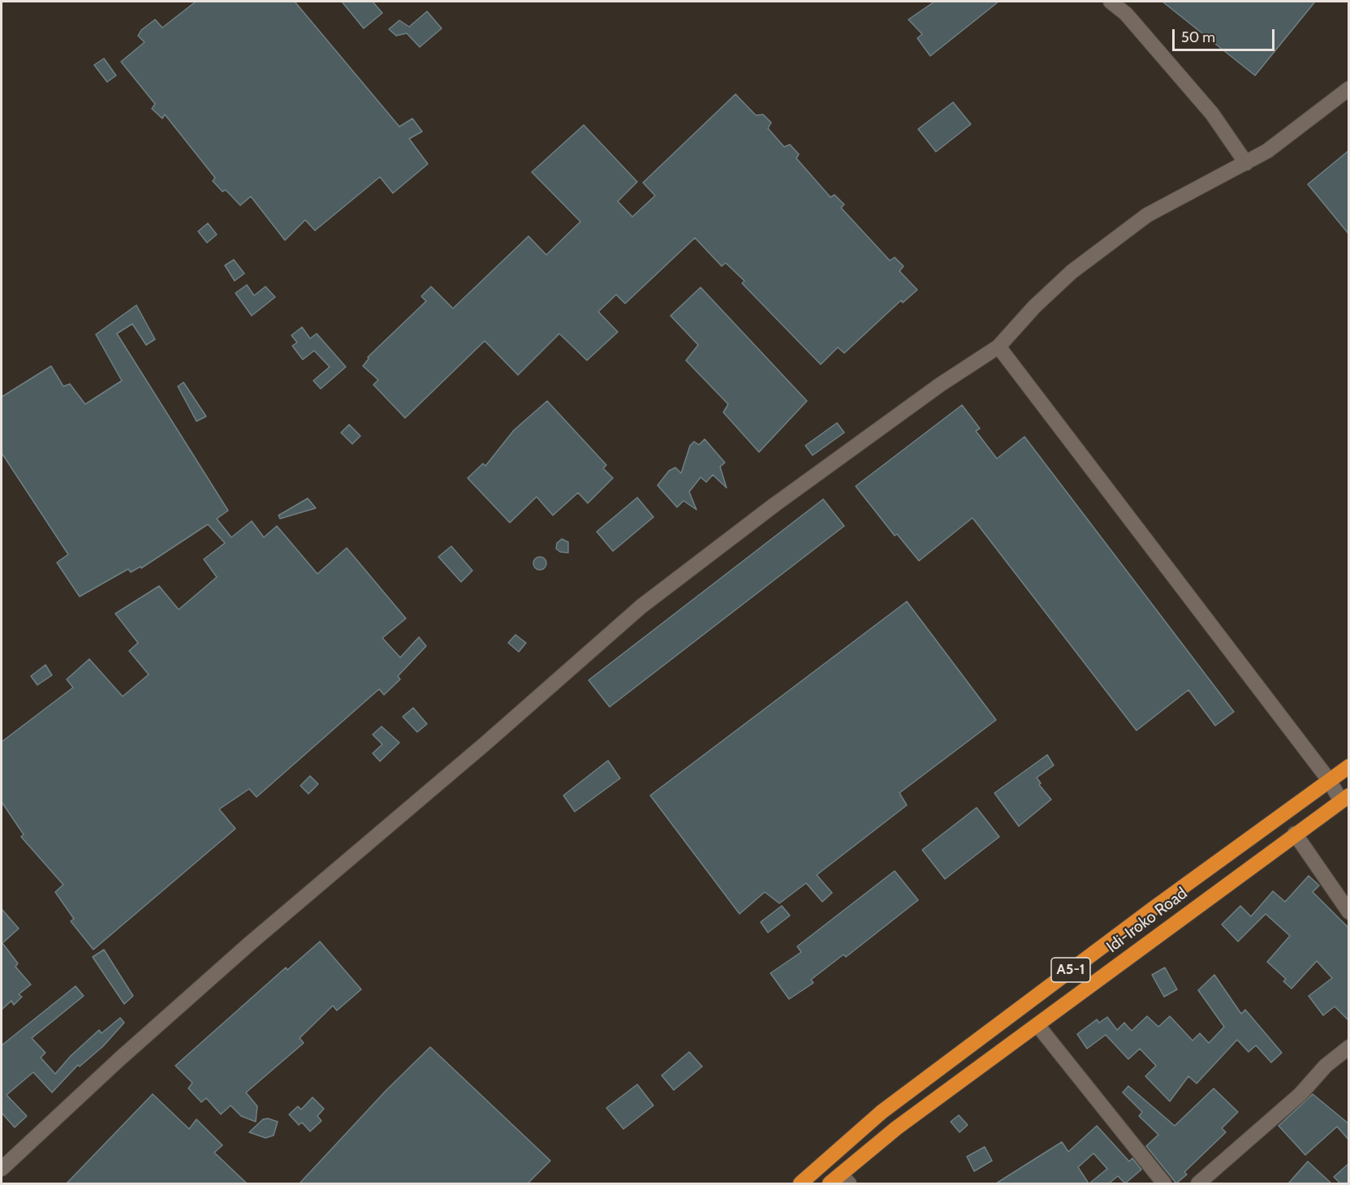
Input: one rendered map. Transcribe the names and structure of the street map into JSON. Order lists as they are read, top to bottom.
{
  "streets": {
    "highway": ["Idi-Iroko Road", "A5-1"]
  },
  "scale_bar": "50 m"
}
